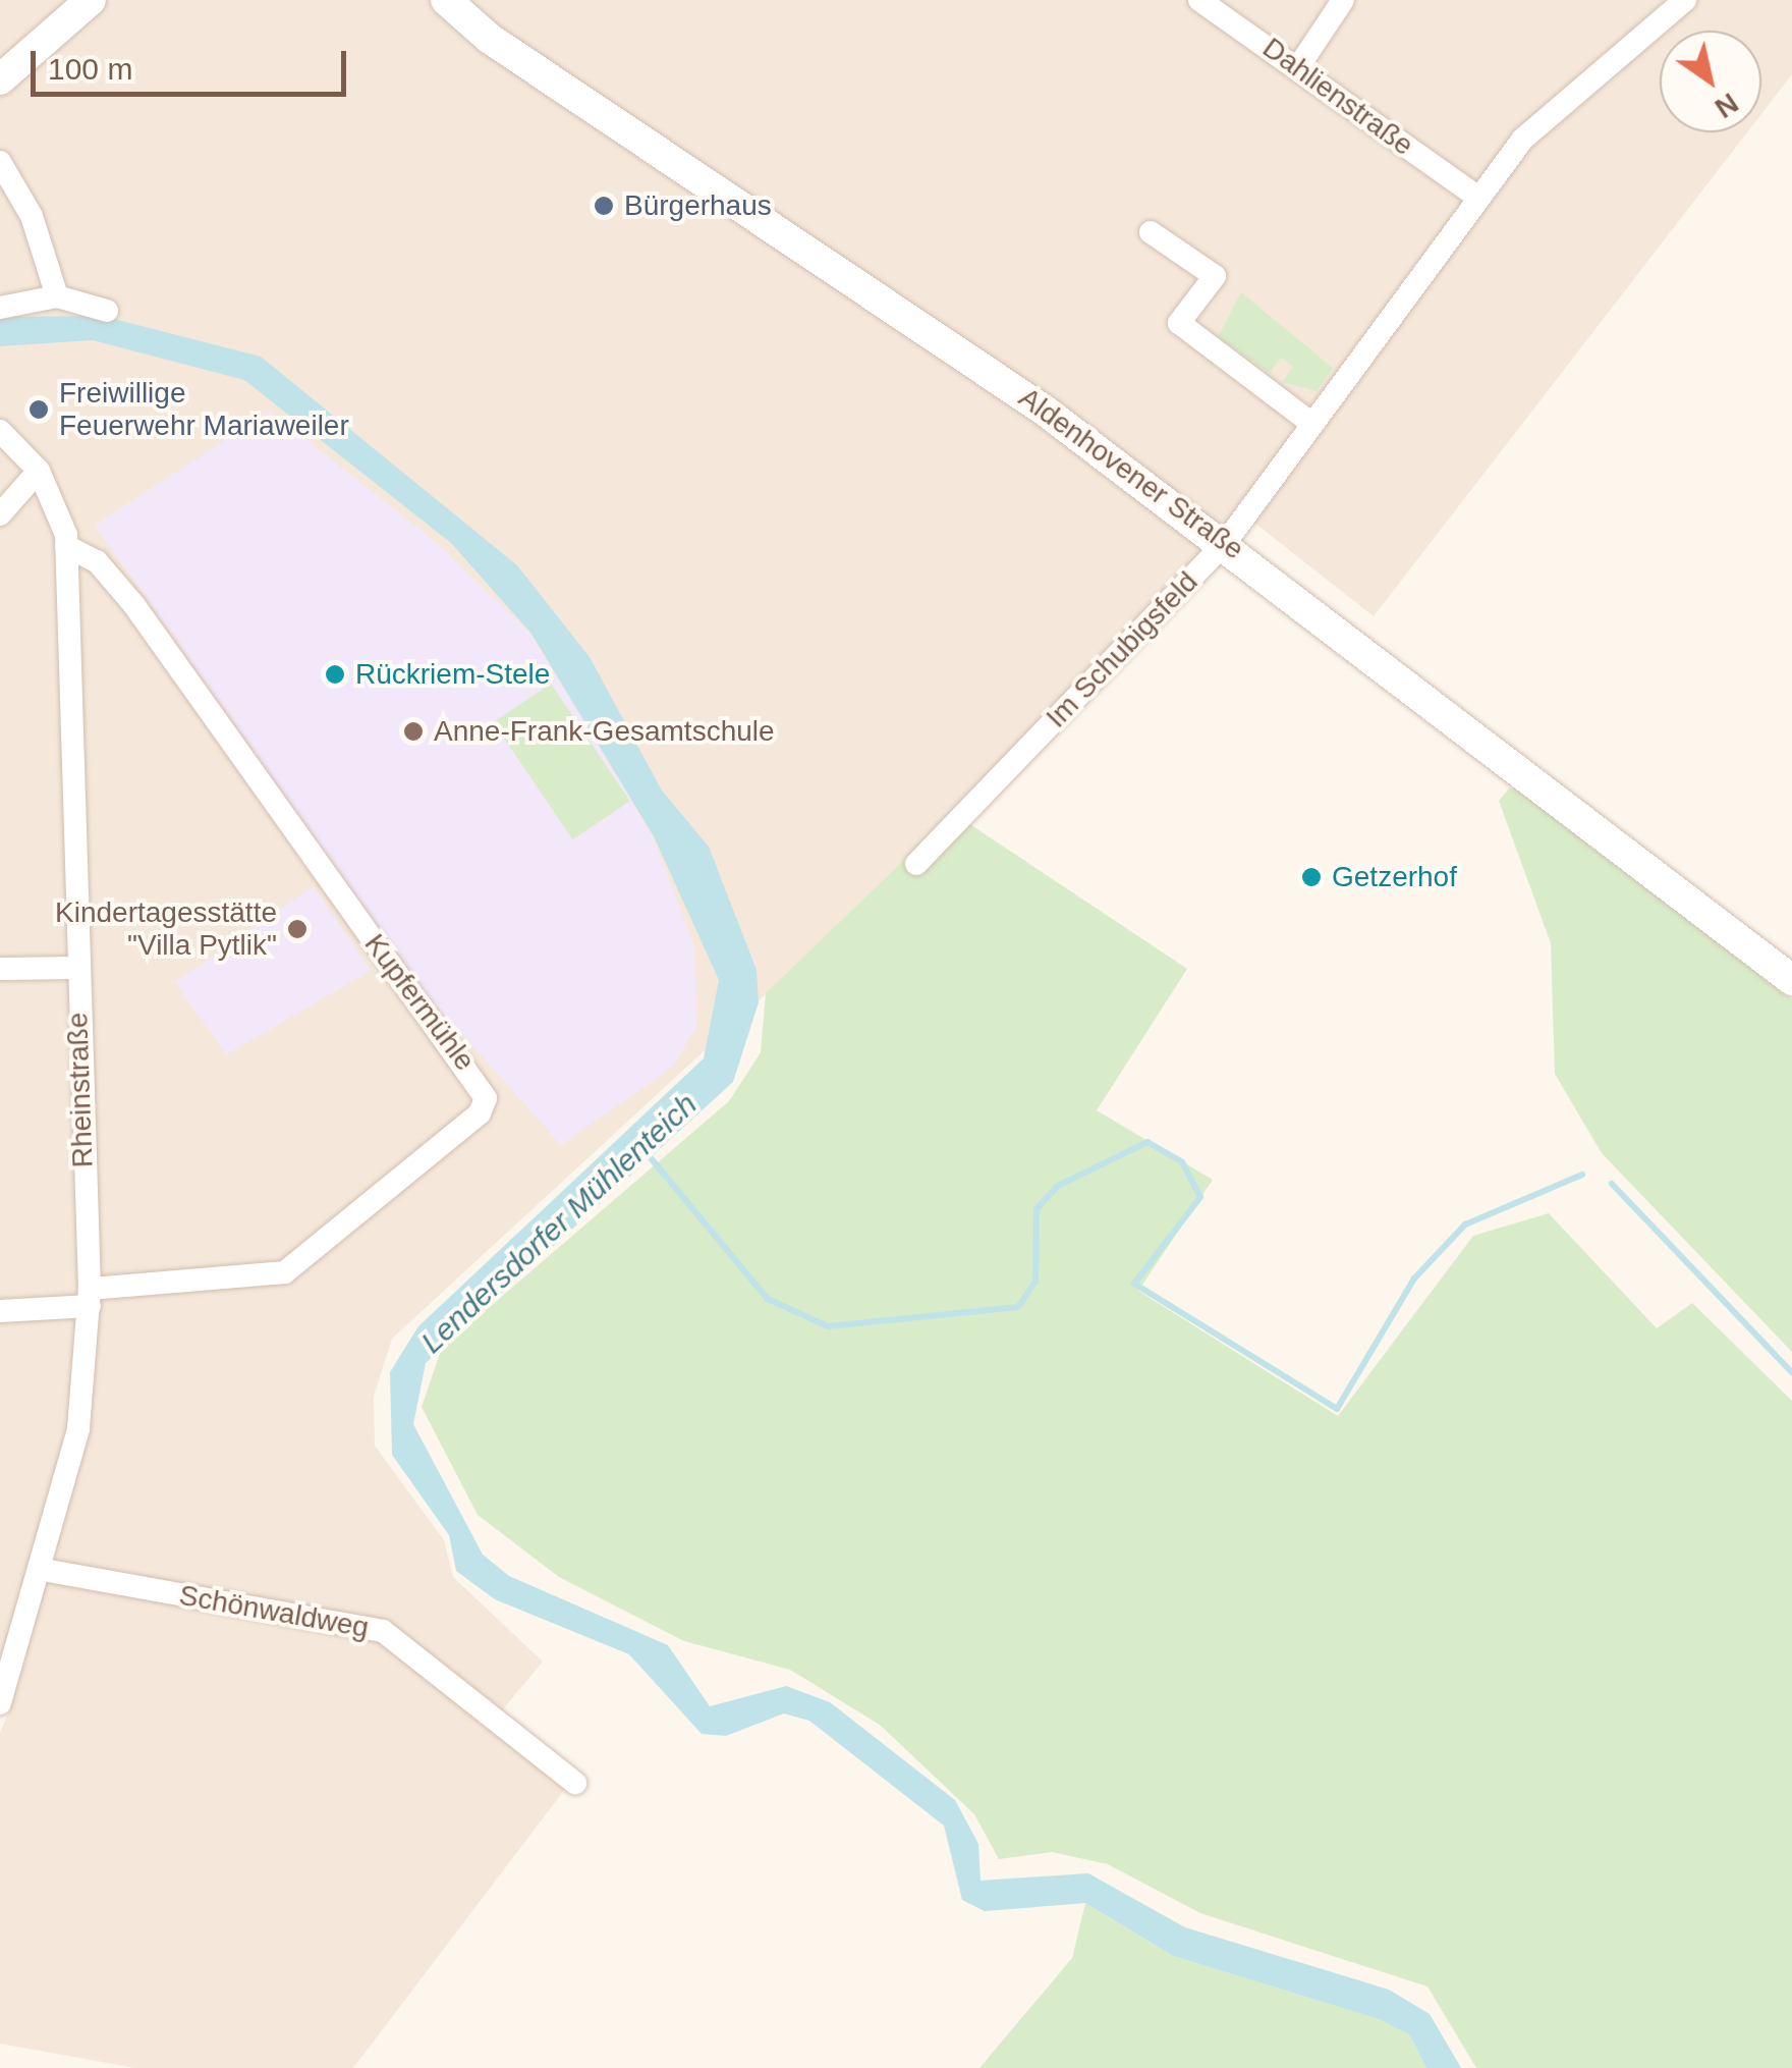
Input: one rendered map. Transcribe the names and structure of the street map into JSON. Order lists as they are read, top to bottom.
{
  "streets": {
    "main road": ["Aldenhovener Straße"],
    "street": [
      "Dahlienstraße",
      "Im Schubigsfeld",
      "Kupfermühle",
      "Rheinstraße",
      "Schönwaldweg"
    ]
  },
  "crossings": [
    ["Dahlienstraße", "Im Schubigsfeld"],
    ["Aldenhovener Straße", "Im Schubigsfeld"],
    ["Kupfermühle", "Rheinstraße"],
    ["Rheinstraße", "Schönwaldweg"]
  ],
  "water": ["Lendersdorfer Mühlenteich"],
  "places": [
    "Bürgerhaus",
    "Freiwillige Feuerwehr Mariaweiler",
    "Rückriem-Stele",
    "Anne-Frank-Gesamtschule",
    "Getzerhof",
    "Kindertagesstätte \"Villa Pytlik\""
  ],
  "scale_bar": "100 m",
  "north": "bottom right"
}
